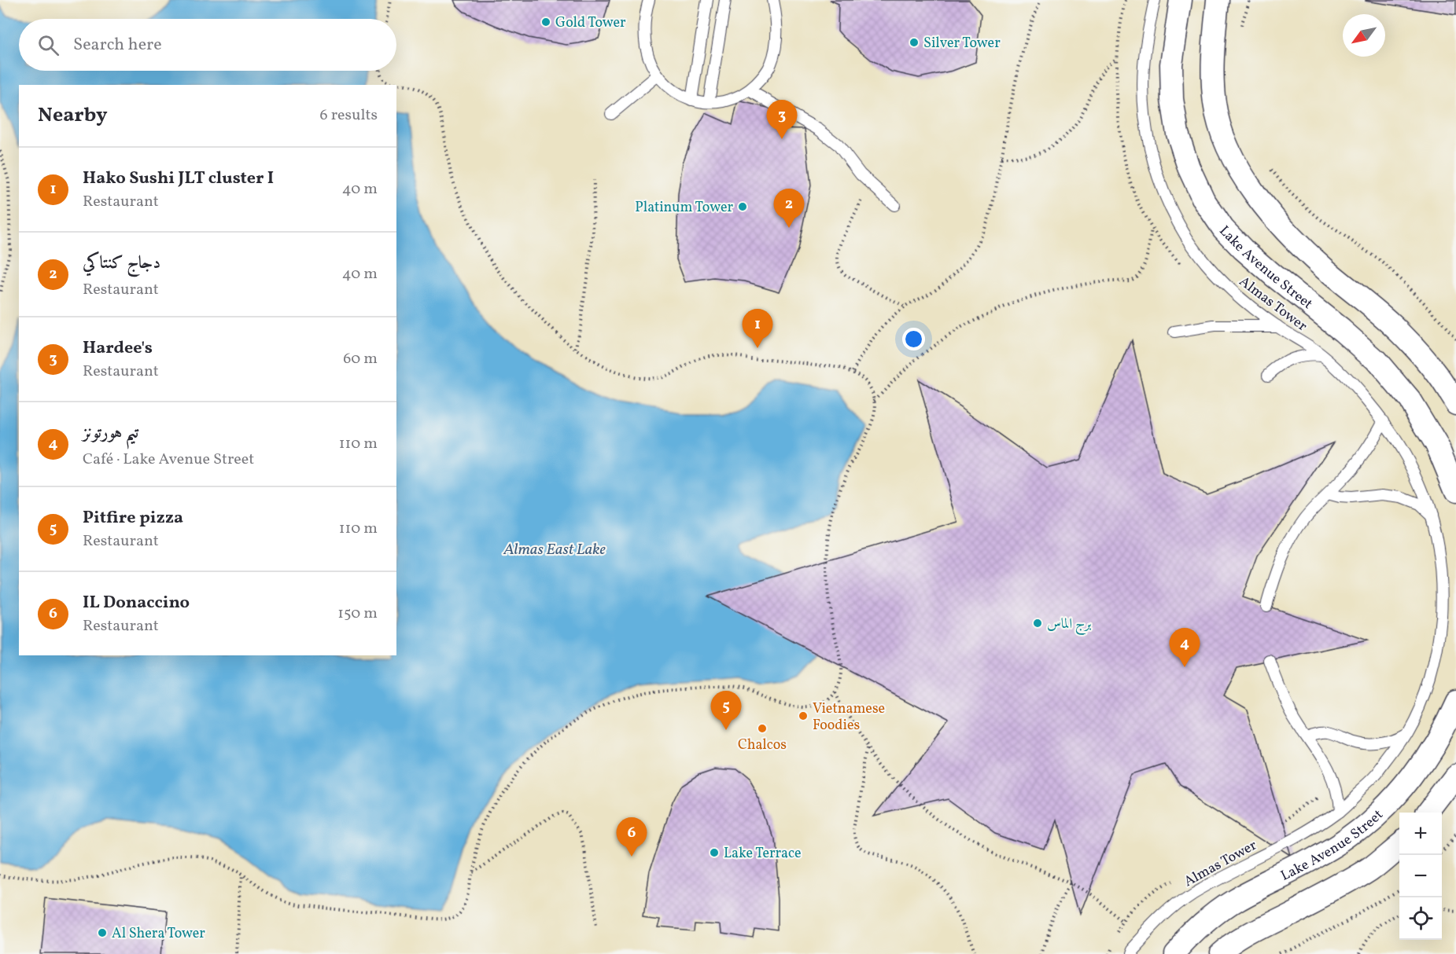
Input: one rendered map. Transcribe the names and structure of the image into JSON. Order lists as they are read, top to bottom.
{
  "streets": {
    "street": ["Lake Avenue Street"],
    "lane": ["Almas Tower"]
  },
  "water": ["Almas East Lake"],
  "places": [
    "Gold Tower",
    "Silver Tower",
    "Platinum Tower",
    "برج الماس",
    "Vietnamese Foodies",
    "Chalcos",
    "Lake Terrace",
    "Al Shera Tower"
  ],
  "north": "bottom left",
  "page": {
    "search": "Search here",
    "heading": ["Nearby", "6 results"],
    "pins": [
      "3",
      "2",
      "1",
      "4",
      "5",
      "6"
    ],
    "list": [
      {
        "mark": "1",
        "name": "Hako Sushi JLT cluster I",
        "note": "Restaurant",
        "value": "40 m"
      },
      {
        "mark": "2",
        "name": "دجاج كنتاكي",
        "note": "Restaurant",
        "value": "40 m"
      },
      {
        "mark": "3",
        "name": "Hardee's",
        "note": "Restaurant",
        "value": "60 m"
      },
      {
        "mark": "4",
        "name": "تيم هورتونز",
        "note": "Café · Lake Avenue Street",
        "value": "110 m"
      },
      {
        "mark": "5",
        "name": "Pitfire pizza",
        "note": "Restaurant",
        "value": "110 m"
      },
      {
        "mark": "6",
        "name": "IL Donaccino",
        "note": "Restaurant",
        "value": "150 m"
      }
    ],
    "map_buttons": ["+", "−"]
  }
}
